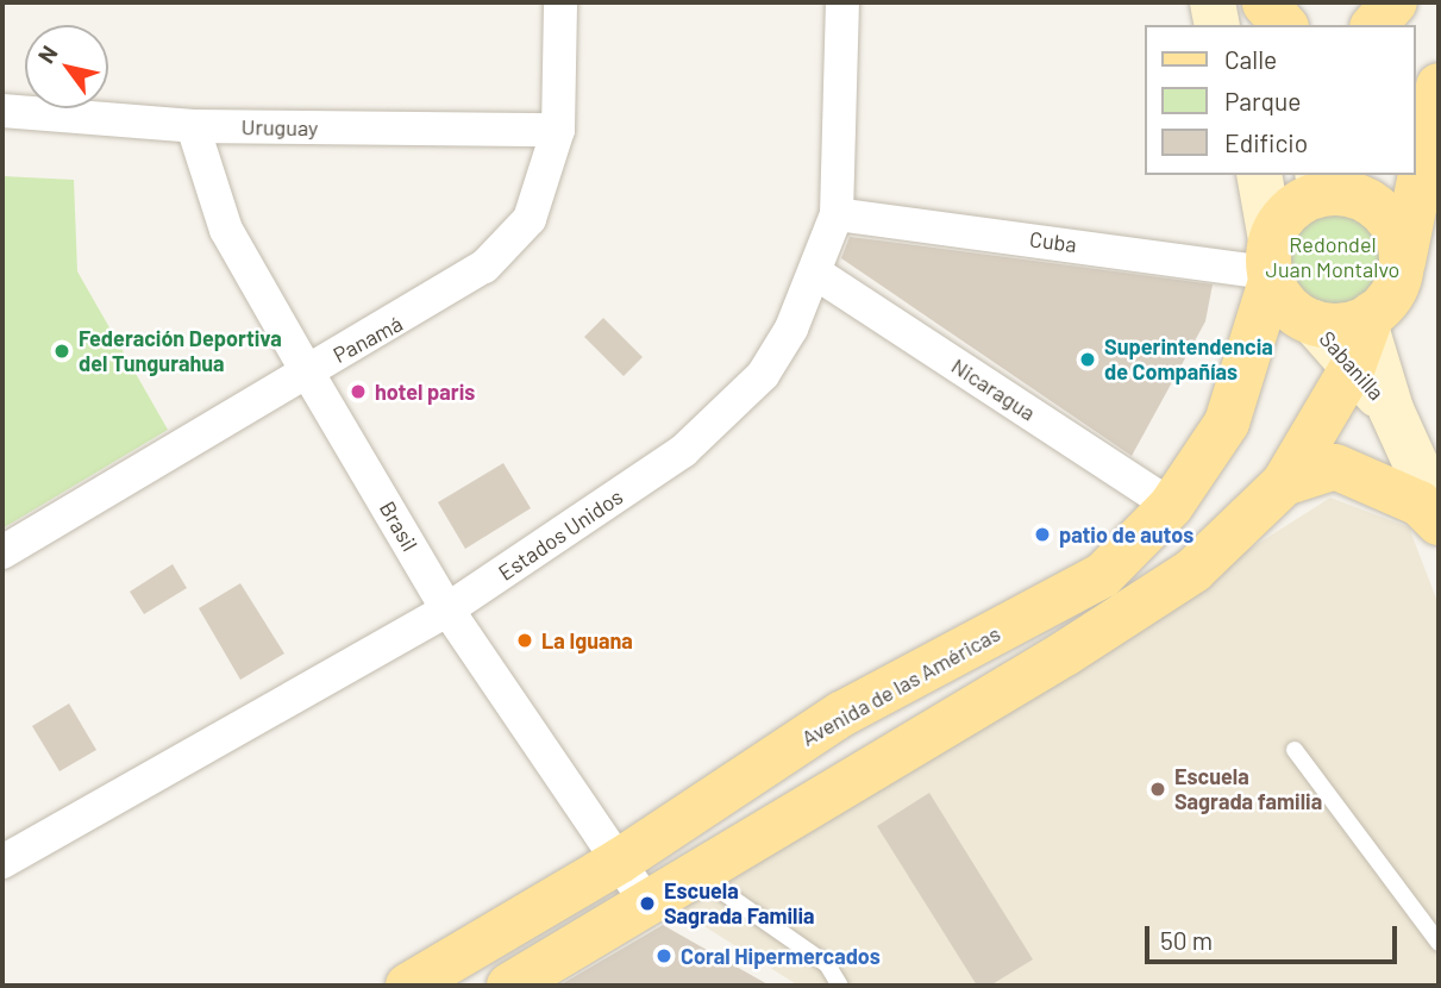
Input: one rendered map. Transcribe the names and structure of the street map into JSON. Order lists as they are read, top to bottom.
{
  "streets": {
    "main road": ["Avenida de las Américas"],
    "street": [
      "Uruguay",
      "Cuba",
      "Panamá",
      "Sabanilla",
      "Nicaragua",
      "Brasil",
      "Estados Unidos"
    ]
  },
  "crossings": [
    ["Uruguay", "Panamá"],
    ["Uruguay", "Brasil"],
    ["Cuba", "Sabanilla"],
    ["Cuba", "Estados Unidos"],
    ["Cuba", "Avenida de las Américas"],
    ["Panamá", "Brasil"],
    ["Sabanilla", "Avenida de las Américas"],
    ["Nicaragua", "Estados Unidos"],
    ["Nicaragua", "Avenida de las Américas"],
    ["Brasil", "Estados Unidos"],
    ["Brasil", "Avenida de las Américas"]
  ],
  "parks": ["Redondel Juan Montalvo"],
  "places": [
    "Federación Deportiva del Tungurahua",
    "Superintendencia de Compañías",
    "hotel paris",
    "patio de autos",
    "La Iguana",
    "Escuela Sagrada familia",
    "Escuela Sagrada Familia",
    "Coral Hipermercados"
  ],
  "legend": ["Calle", "Parque", "Edificio"],
  "scale_bar": "50 m",
  "north": "top left"
}
